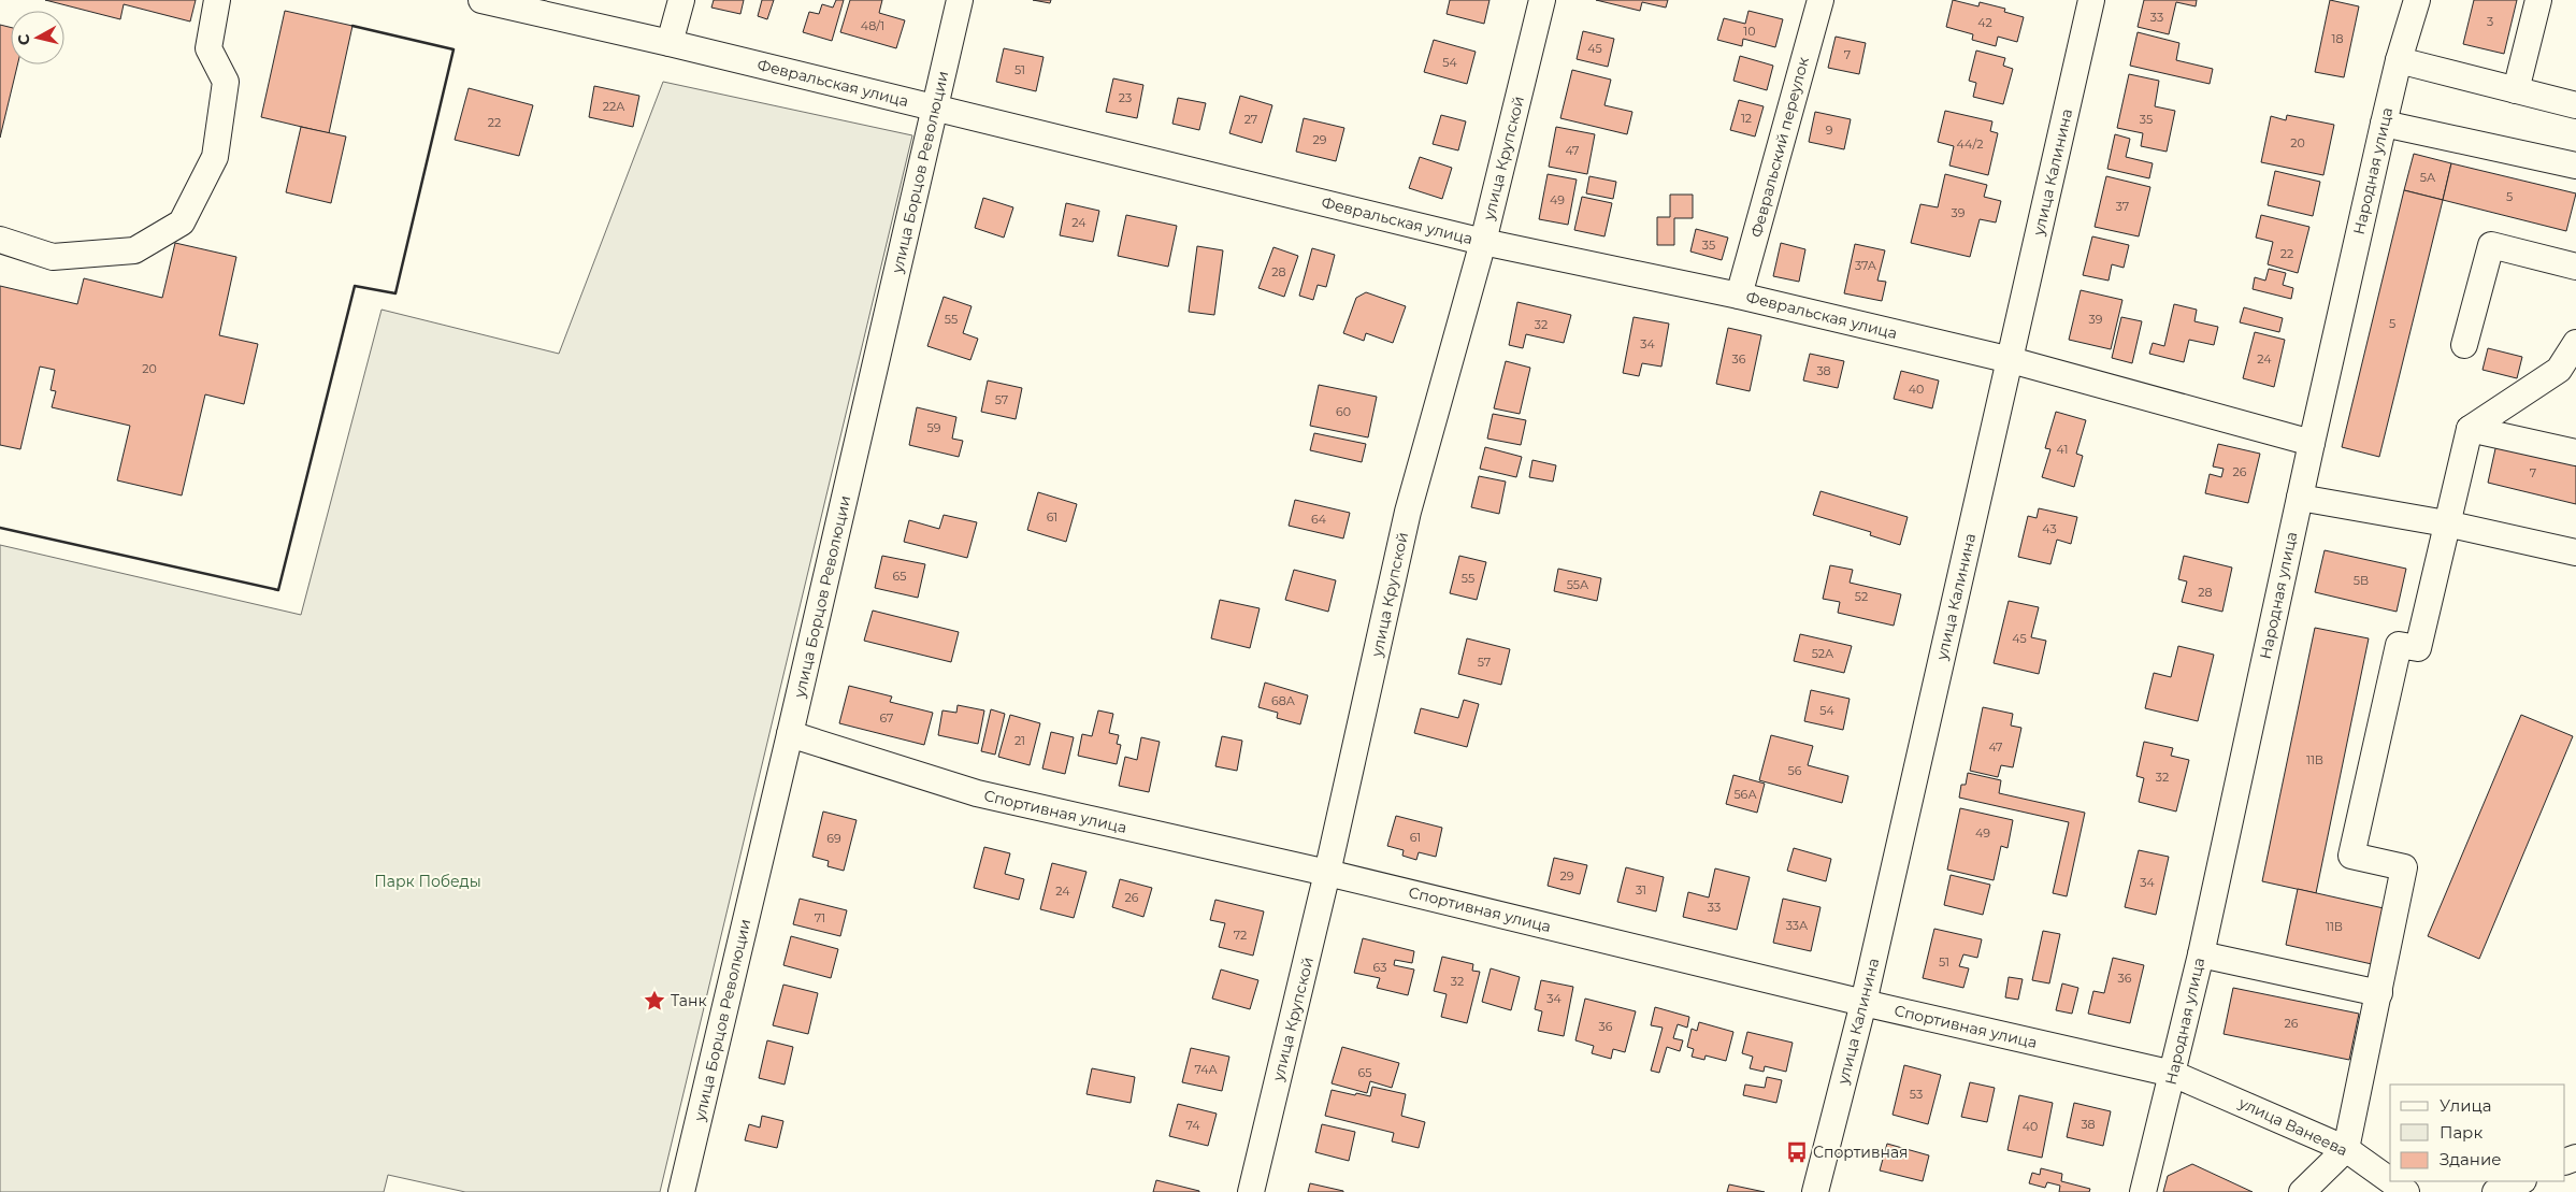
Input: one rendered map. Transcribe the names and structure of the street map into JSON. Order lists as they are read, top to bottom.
{
  "streets": {
    "street": [
      "Февральская улица",
      "Февральский переулок",
      "улица Крупской",
      "Народная улица",
      "улица Борцов Революции",
      "улица Калинина",
      "Спортивная улица",
      "улица Ванеева"
    ]
  },
  "crossings": [
    ["Февральская улица", "Февральский переулок"],
    ["Февральская улица", "улица Крупской"],
    ["Февральская улица", "Народная улица"],
    ["Февральская улица", "улица Борцов Революции"],
    ["Февральская улица", "улица Калинина"],
    ["улица Крупской", "Спортивная улица"],
    ["Народная улица", "Спортивная улица"],
    ["Народная улица", "улица Ванеева"],
    ["улица Борцов Революции", "Спортивная улица"],
    ["улица Калинина", "Спортивная улица"],
    ["Спортивная улица", "улица Ванеева"]
  ],
  "parks": ["Парк Победы"],
  "places": {
    "place": ["Танк"],
    "bus stop": ["Спортивная"]
  },
  "house_numbers": [
    "33",
    "3",
    "42",
    "48/1",
    "10",
    "18",
    "45",
    "7",
    "54",
    "51",
    "23",
    "22А",
    "12",
    "27",
    "35",
    "22",
    "9",
    "29",
    "20",
    "44/2",
    "47",
    "5А",
    "5",
    "49",
    "37",
    "39",
    "24",
    "35",
    "22",
    "37А",
    "28",
    "55",
    "39",
    "5",
    "32",
    "34",
    "36",
    "24",
    "20",
    "38",
    "40",
    "57",
    "60",
    "59",
    "41",
    "26",
    "7",
    "61",
    "64",
    "43",
    "65",
    "55",
    "5В",
    "55А",
    "28",
    "52",
    "45",
    "52А",
    "57",
    "68А",
    "54",
    "67",
    "21",
    "47",
    "11В",
    "56",
    "32",
    "56А",
    "49",
    "61",
    "69",
    "29",
    "34",
    "31",
    "24",
    "26",
    "33",
    "71",
    "33А",
    "11В",
    "72",
    "51",
    "63",
    "36",
    "32",
    "34",
    "26",
    "36",
    "74А",
    "65",
    "53",
    "38",
    "74",
    "40"
  ],
  "legend": ["Улица", "Парк", "Здание"],
  "north": "left"
}
